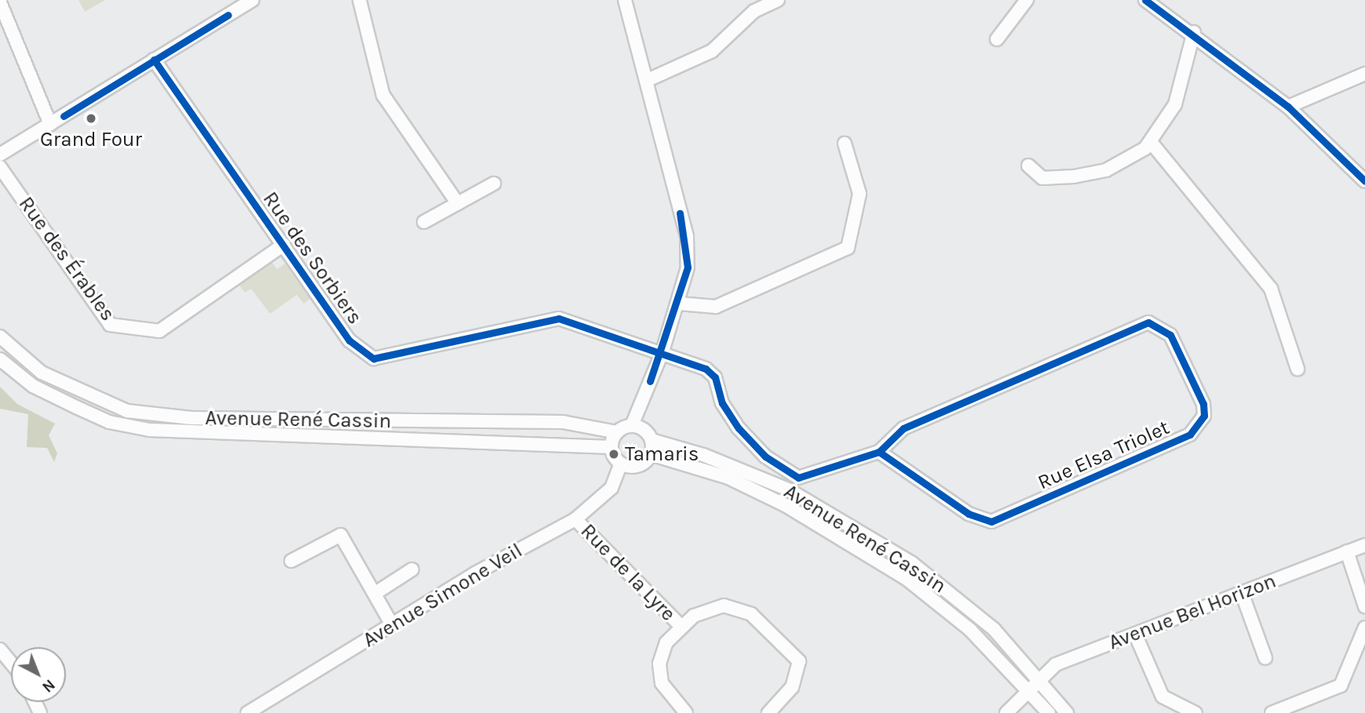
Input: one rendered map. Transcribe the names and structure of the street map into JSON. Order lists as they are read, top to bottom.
{
  "streets": {
    "street": [
      "Rue des Sorbiers",
      "Rue des Érables",
      "Avenue René Cassin",
      "Rue Elsa Triolet",
      "Rue de la Lyre",
      "Avenue Simone Veil",
      "Avenue Bel Horizon"
    ]
  },
  "crossings": [
    ["Rue des Sorbiers", "Rue des Érables"],
    ["Rue des Sorbiers", "Rue Elsa Triolet"],
    ["Avenue René Cassin", "Avenue Simone Veil"],
    ["Avenue René Cassin", "Avenue Bel Horizon"],
    ["Rue de la Lyre", "Avenue Simone Veil"]
  ],
  "places": ["Grand Four", "Tamaris"],
  "north": "bottom right"
}
